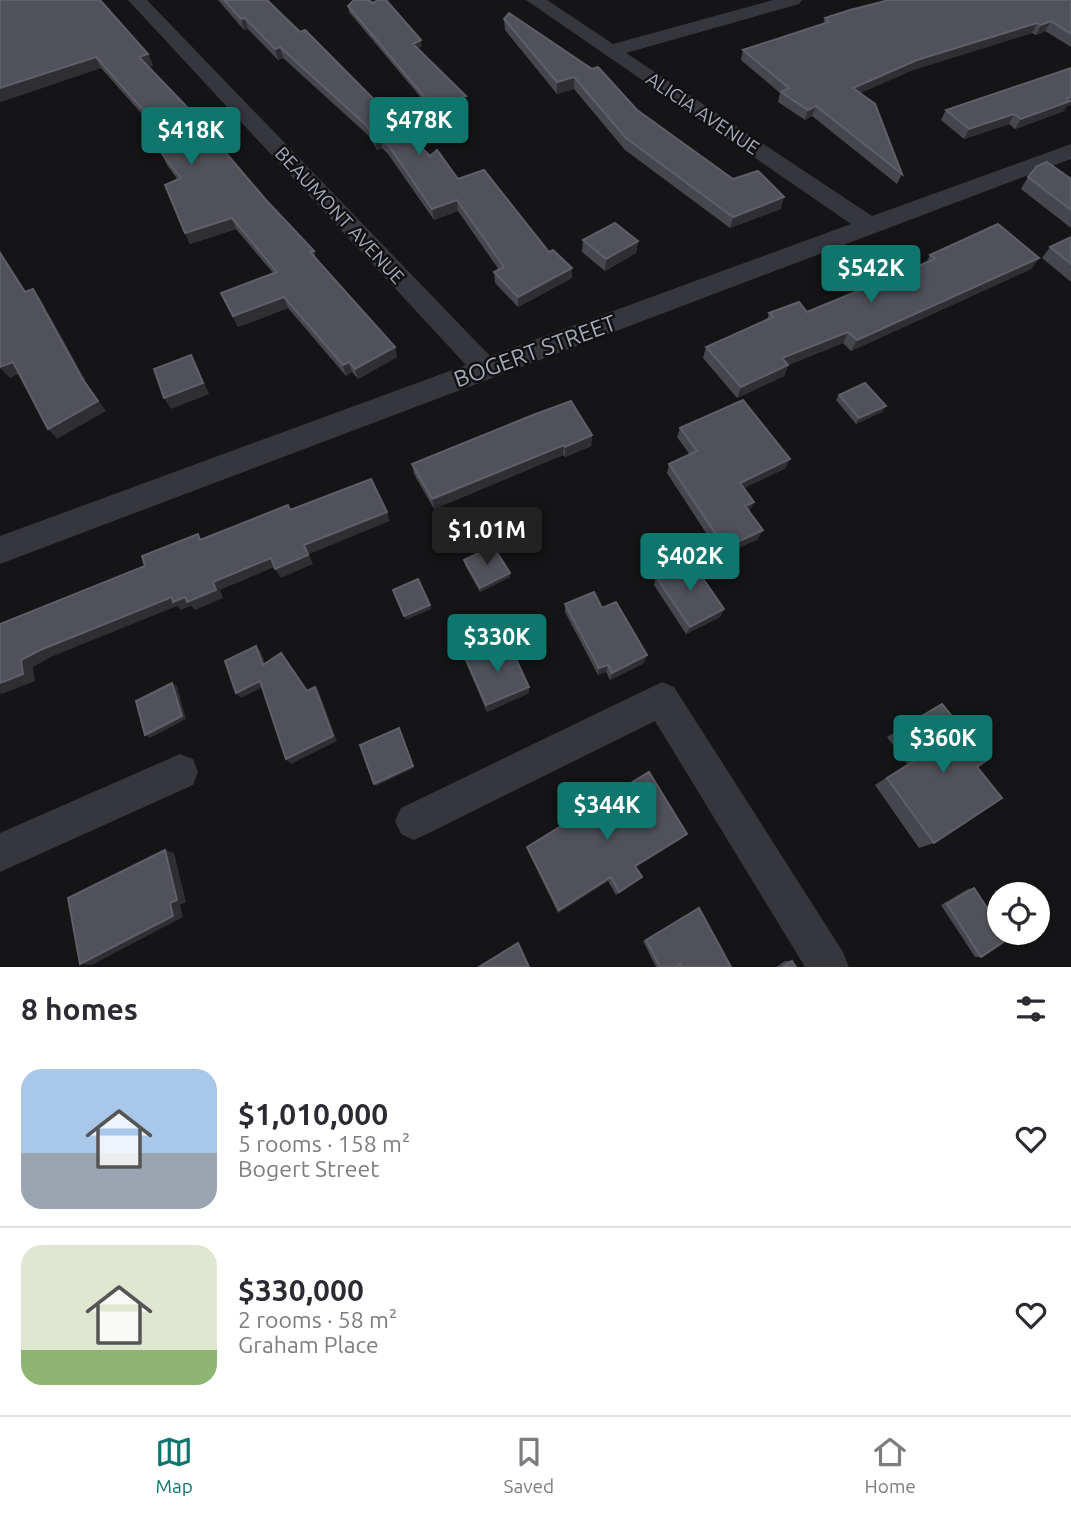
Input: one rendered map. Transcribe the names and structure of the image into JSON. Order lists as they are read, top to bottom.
{
  "streets": {
    "street": ["ALICIA AVENUE", "BEAUMONT AVENUE", "BOGERT STREET"]
  },
  "crossings": [
    ["ALICIA AVENUE", "BOGERT STREET"],
    ["BEAUMONT AVENUE", "BOGERT STREET"]
  ],
  "page": {
    "price": [
      "$478K",
      "$418K",
      "$542K",
      "$1.01M",
      "$402K",
      "$330K",
      "$360K",
      "$344K"
    ],
    "heading": "8 homes",
    "list": [
      {
        "name": "$1,010,000",
        "note": "5 rooms · 158 m² · Bogert Street"
      },
      {
        "name": "$330,000",
        "note": "2 rooms · 58 m² · Graham Place"
      }
    ],
    "tabs": ["Map", "Saved", "Home"]
  }
}
